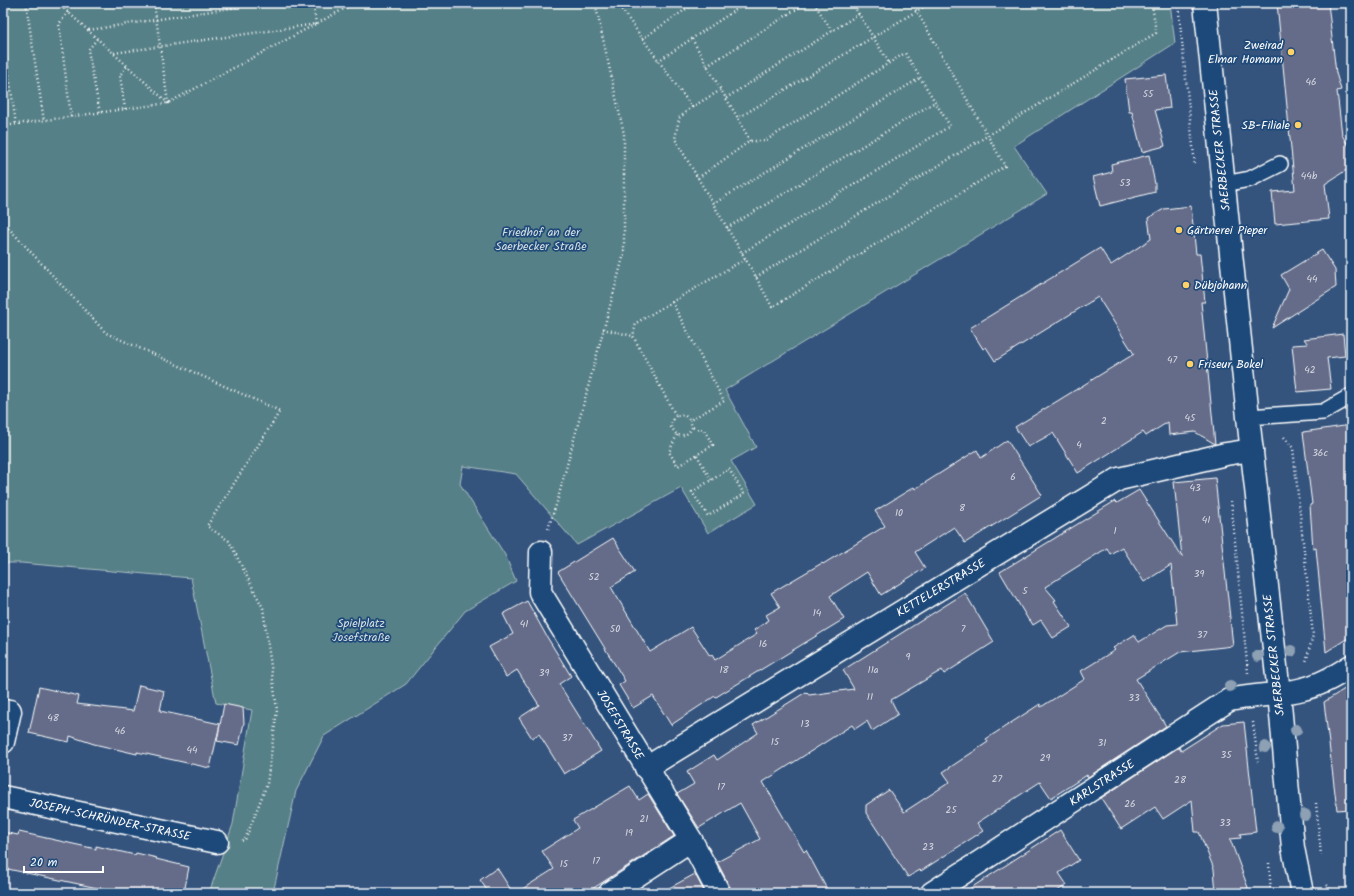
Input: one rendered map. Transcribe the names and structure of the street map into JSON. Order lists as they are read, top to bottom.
{
  "streets": {
    "street": [
      "SAERBECKER STRASSE",
      "KETTELERSTRASSE",
      "JOSEFSTRASSE",
      "KARLSTRASSE",
      "JOSEPH-SCHRÜNDER-STRASSE"
    ]
  },
  "crossings": [
    ["SAERBECKER STRASSE", "KETTELERSTRASSE"],
    ["SAERBECKER STRASSE", "KARLSTRASSE"],
    ["KETTELERSTRASSE", "JOSEFSTRASSE"]
  ],
  "parks": ["Friedhof an der Saerbecker Straße", "Spielplatz Josefstraße"],
  "places": [
    "Zweirad Elmar Homann",
    "SB-Filiale",
    "Gärtnerei Pieper",
    "Dübjohann",
    "Friseur Bokel"
  ],
  "house_numbers": [
    "46",
    "55",
    "44b",
    "53",
    "44",
    "47",
    "42",
    "45",
    "2",
    "4",
    "36c",
    "6",
    "43",
    "8",
    "10",
    "41",
    "1",
    "39",
    "52",
    "5",
    "14",
    "41",
    "50",
    "7",
    "37",
    "16",
    "9",
    "18",
    "11a",
    "39",
    "11",
    "33",
    "48",
    "13",
    "46",
    "37",
    "15",
    "31",
    "44",
    "35",
    "29",
    "27",
    "28",
    "17",
    "26",
    "25",
    "21",
    "33",
    "19",
    "23",
    "17",
    "15"
  ],
  "scale_bar": "20 m"
}
